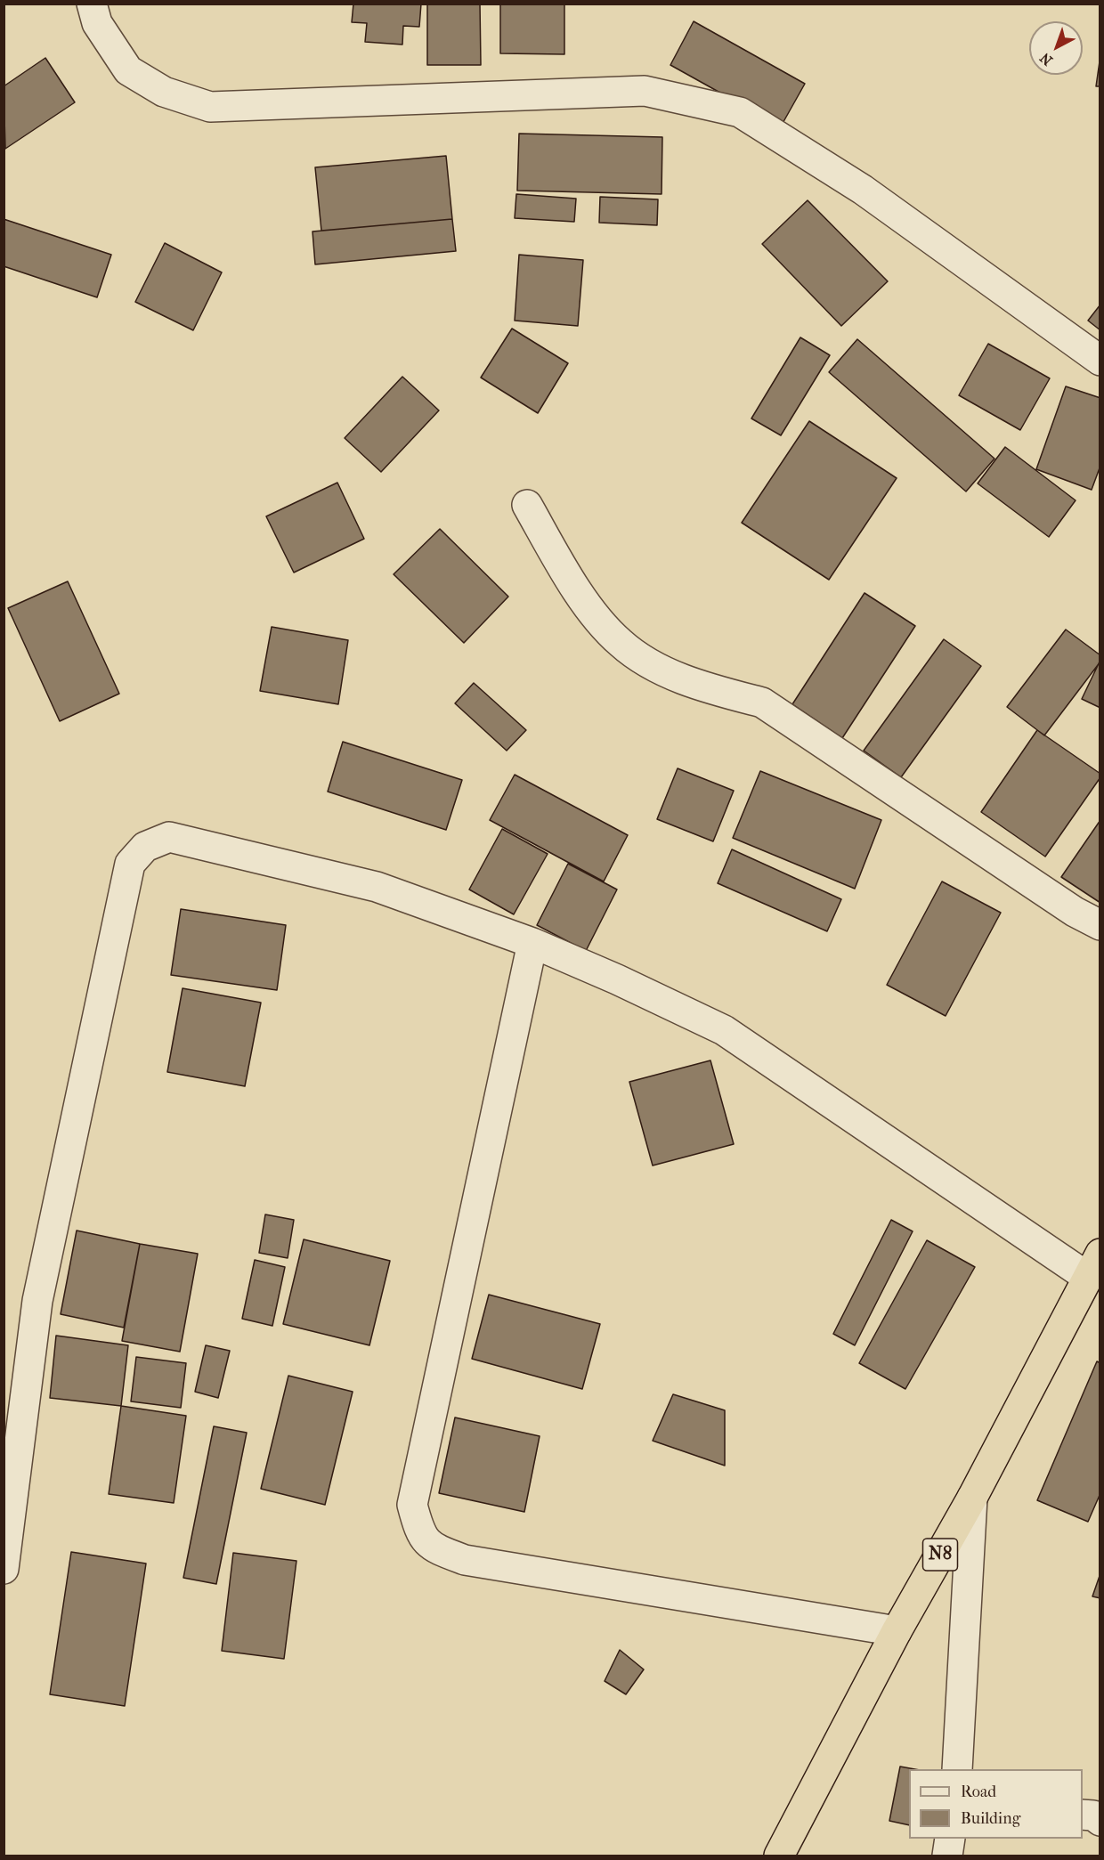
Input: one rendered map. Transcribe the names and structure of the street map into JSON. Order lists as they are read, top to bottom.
{
  "streets": {
    "highway": ["N8"]
  },
  "legend": ["Road", "Building"],
  "north": "bottom left"
}
